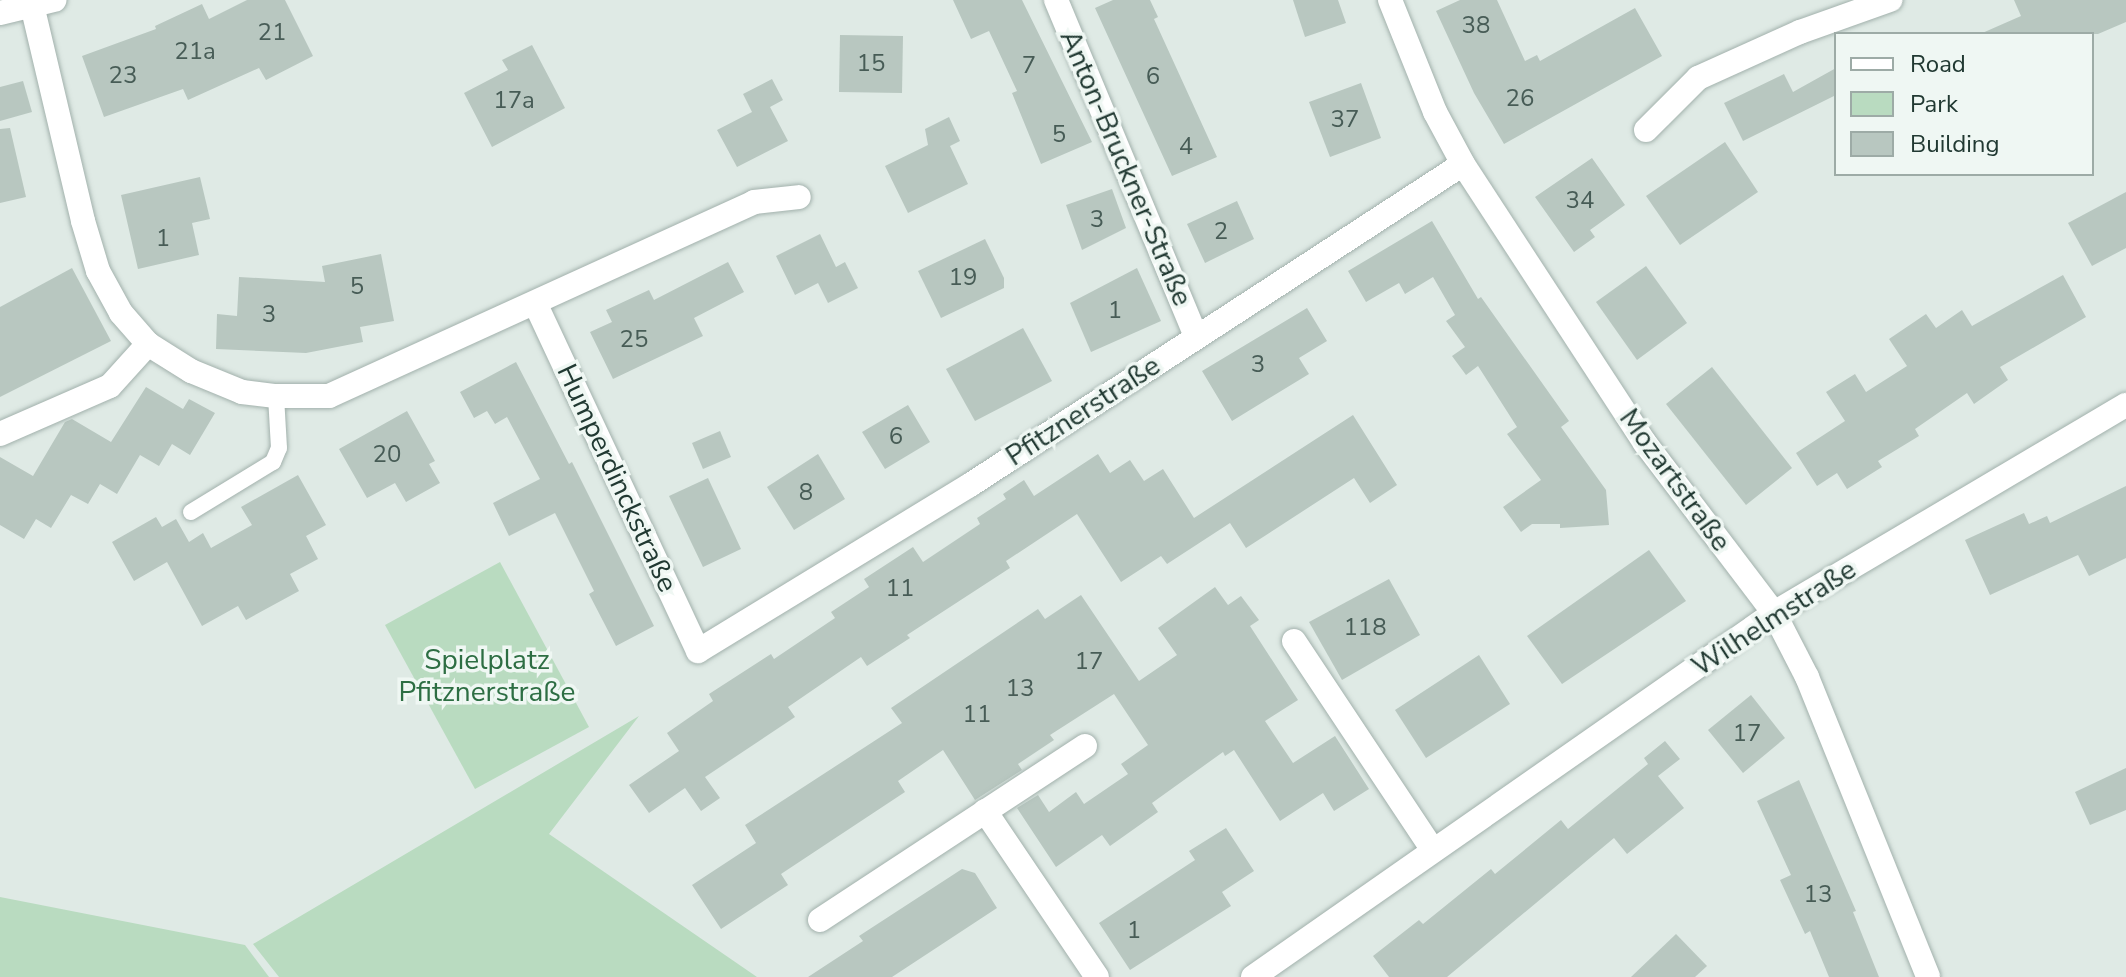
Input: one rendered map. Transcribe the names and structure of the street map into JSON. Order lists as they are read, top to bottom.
{
  "streets": {
    "street": [
      "Anton-Bruckner-Straße",
      "Pfitznerstraße",
      "Humperdinckstraße",
      "Mozartstraße",
      "Wilhelmstraße"
    ]
  },
  "crossings": [
    ["Anton-Bruckner-Straße", "Pfitznerstraße"],
    ["Pfitznerstraße", "Humperdinckstraße"],
    ["Pfitznerstraße", "Mozartstraße"],
    ["Mozartstraße", "Wilhelmstraße"]
  ],
  "parks": ["Spielplatz Pfitznerstraße"],
  "house_numbers": [
    "38",
    "21",
    "21a",
    "15",
    "7",
    "23",
    "6",
    "26",
    "17a",
    "37",
    "5",
    "4",
    "34",
    "3",
    "2",
    "1",
    "19",
    "5",
    "1",
    "3",
    "25",
    "3",
    "6",
    "20",
    "8",
    "11",
    "118",
    "17",
    "13",
    "11",
    "17",
    "13",
    "1"
  ],
  "legend": ["Road", "Park", "Building"]
}
